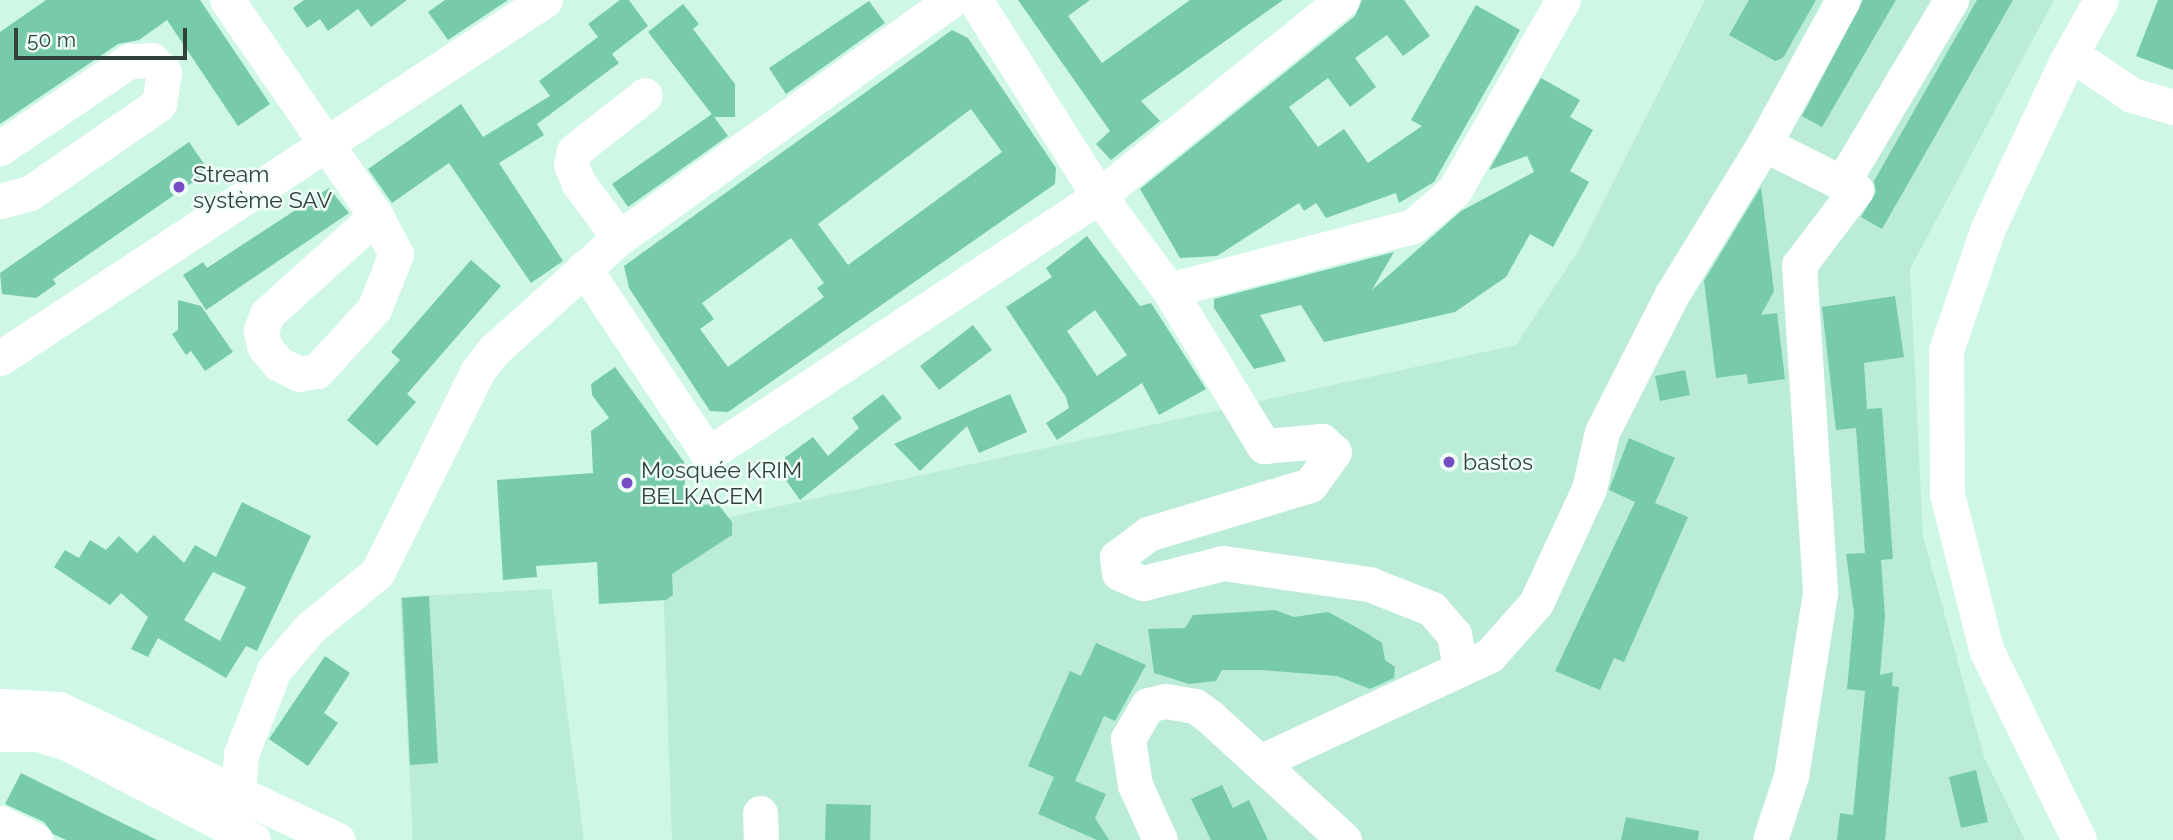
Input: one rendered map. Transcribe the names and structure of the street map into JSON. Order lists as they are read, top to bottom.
{
  "places": ["Stream système SAV", "bastos", "Mosquée KRIM BELKACEM"],
  "scale_bar": "50 m"
}
